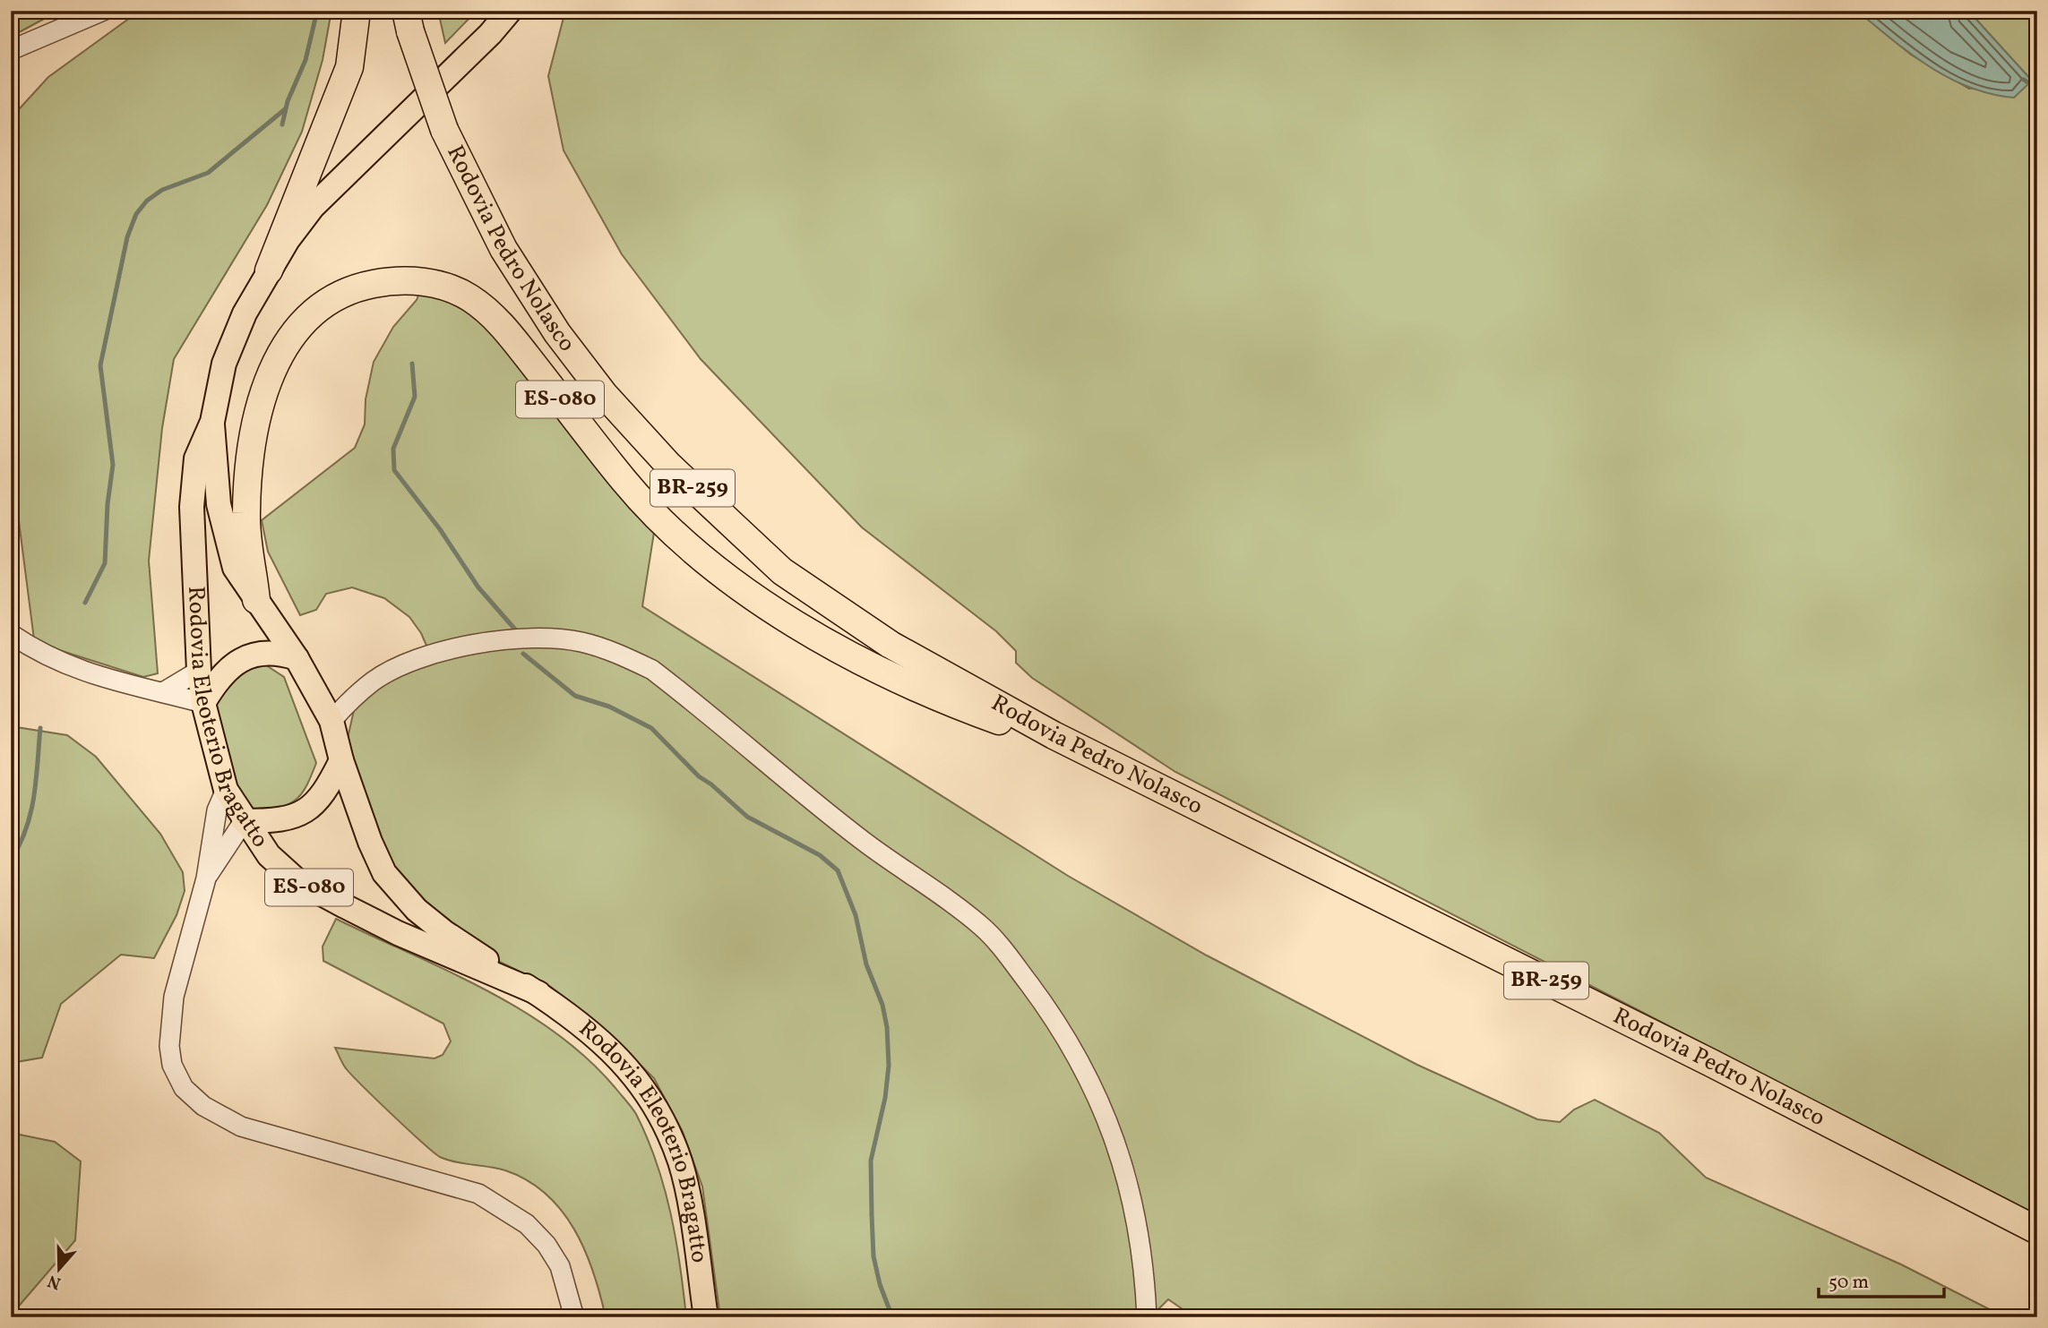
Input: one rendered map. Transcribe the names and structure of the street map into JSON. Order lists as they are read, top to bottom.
{
  "streets": {
    "highway": ["Rodovia Pedro Nolasco", "ES-080", "BR-259"],
    "main road": ["Rodovia Eleoterio Bragatto"]
  },
  "crossings": [
    ["Rodovia Pedro Nolasco", "ES-080"],
    ["ES-080", "Rodovia Eleoterio Bragatto"]
  ],
  "scale_bar": "50 m",
  "north": "bottom"
}
